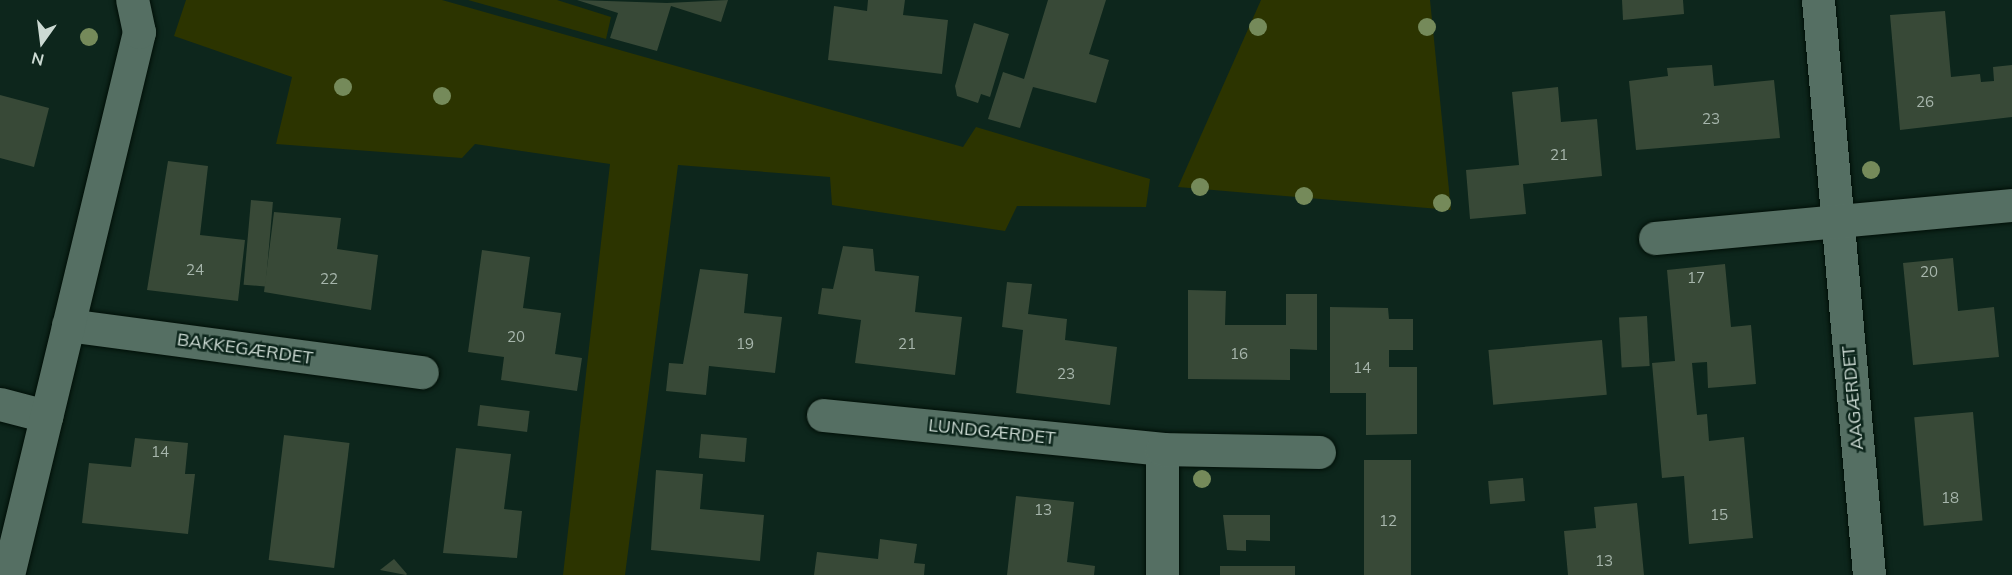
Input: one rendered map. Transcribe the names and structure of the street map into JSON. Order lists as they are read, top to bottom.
{
  "streets": {
    "street": ["BAKKEGÆRDET", "AAGÆRDET", "LUNDGÆRDET"]
  },
  "house_numbers": [
    "26",
    "23",
    "21",
    "24",
    "20",
    "17",
    "22",
    "20",
    "19",
    "21",
    "16",
    "14",
    "23",
    "14",
    "18",
    "13",
    "15",
    "12",
    "13"
  ],
  "north": "bottom"
}
